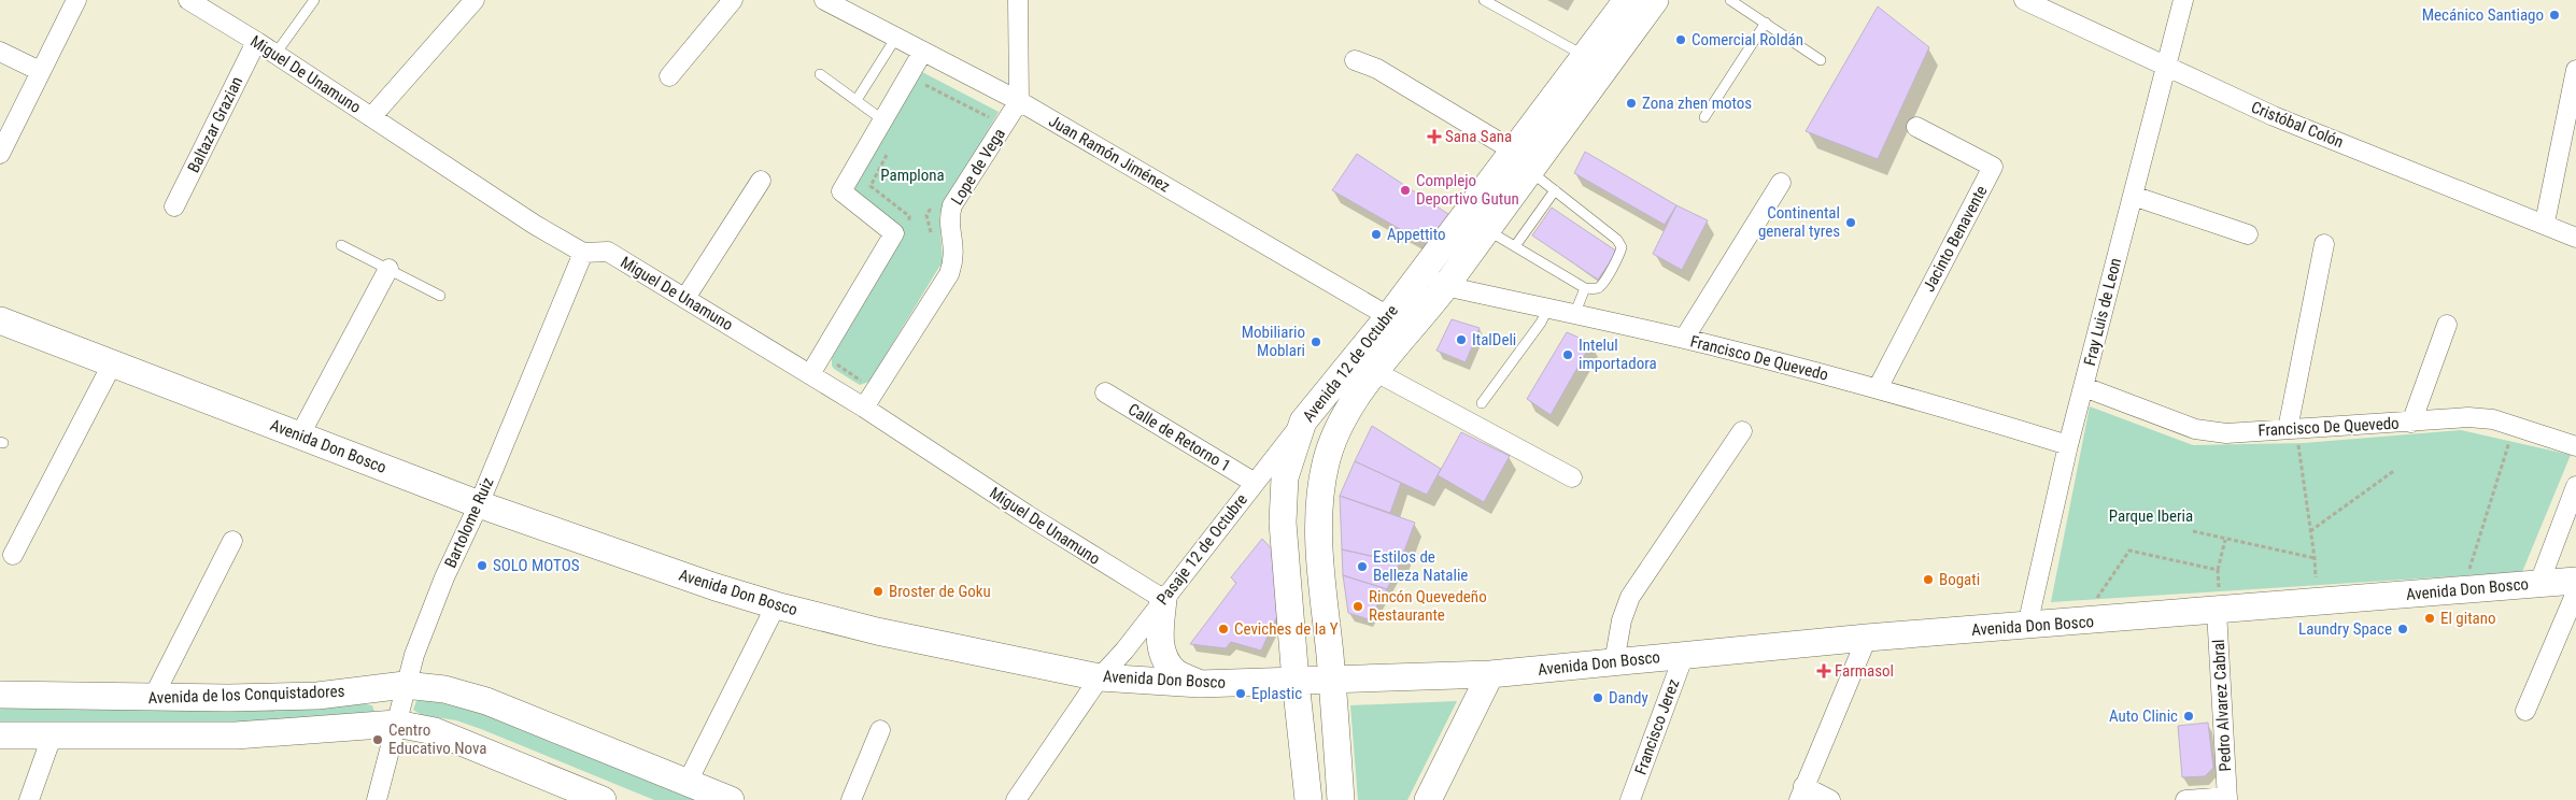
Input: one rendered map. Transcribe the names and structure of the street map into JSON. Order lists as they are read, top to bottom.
{
  "streets": {
    "main road": ["Avenida 12 de Octubre", "Avenida Don Bosco", "Avenida de los Conquistadores"],
    "street": [
      "Miguel De Unamuno",
      "Baltazar Grazian",
      "Cristóbal Colón",
      "Juan Ramón Jiménez",
      "Lope de Vega",
      "Jacinto Benavente",
      "Fray Luis de Leon",
      "Francisco De Quevedo",
      "Calle de Retorno 1",
      "Bartolome Ruiz",
      "Pasaje 12 de Octubre",
      "Pedro Alvarez Cabral",
      "Francisco Jerez"
    ]
  },
  "crossings": [
    ["Miguel De Unamuno", "Baltazar Grazian"],
    ["Miguel De Unamuno", "Lope de Vega"],
    ["Miguel De Unamuno", "Bartolome Ruiz"],
    ["Miguel De Unamuno", "Pasaje 12 de Octubre"],
    ["Cristóbal Colón", "Fray Luis de Leon"],
    ["Juan Ramón Jiménez", "Lope de Vega"],
    ["Juan Ramón Jiménez", "Avenida 12 de Octubre"],
    ["Jacinto Benavente", "Francisco De Quevedo"],
    ["Fray Luis de Leon", "Francisco De Quevedo"],
    ["Fray Luis de Leon", "Avenida Don Bosco"],
    ["Francisco De Quevedo", "Avenida 12 de Octubre"],
    ["Avenida 12 de Octubre", "Avenida Don Bosco"],
    ["Avenida 12 de Octubre", "Pasaje 12 de Octubre"],
    ["Calle de Retorno 1", "Pasaje 12 de Octubre"],
    ["Avenida Don Bosco", "Bartolome Ruiz"],
    ["Avenida Don Bosco", "Pasaje 12 de Octubre"],
    ["Avenida Don Bosco", "Pedro Alvarez Cabral"],
    ["Avenida Don Bosco", "Francisco Jerez"],
    ["Bartolome Ruiz", "Avenida de los Conquistadores"]
  ],
  "parks": ["Pamplona", "Parque Iberia"],
  "places": {
    "other": [
      "Mecánico Santiago",
      "Comercial Roldán",
      "Zona zhen motos",
      "Complejo Deportivo Gutun",
      "Continental general tyres",
      "Appettito",
      "ItalDeli",
      "Mobiliario Moblari",
      "Intelul importadora",
      "SOLO MOTOS",
      "Estilos de Belleza Natalie",
      "Bogati",
      "Broster de Goku",
      "Rincón Quevedeño Restaurante",
      "El gitano",
      "Ceviches de la Y",
      "Laundry Space",
      "Eplastic",
      "Dandy",
      "Auto Clinic",
      "Centro Educativo Nova"
    ],
    "health": ["Sana Sana", "Farmasol"]
  }
}
